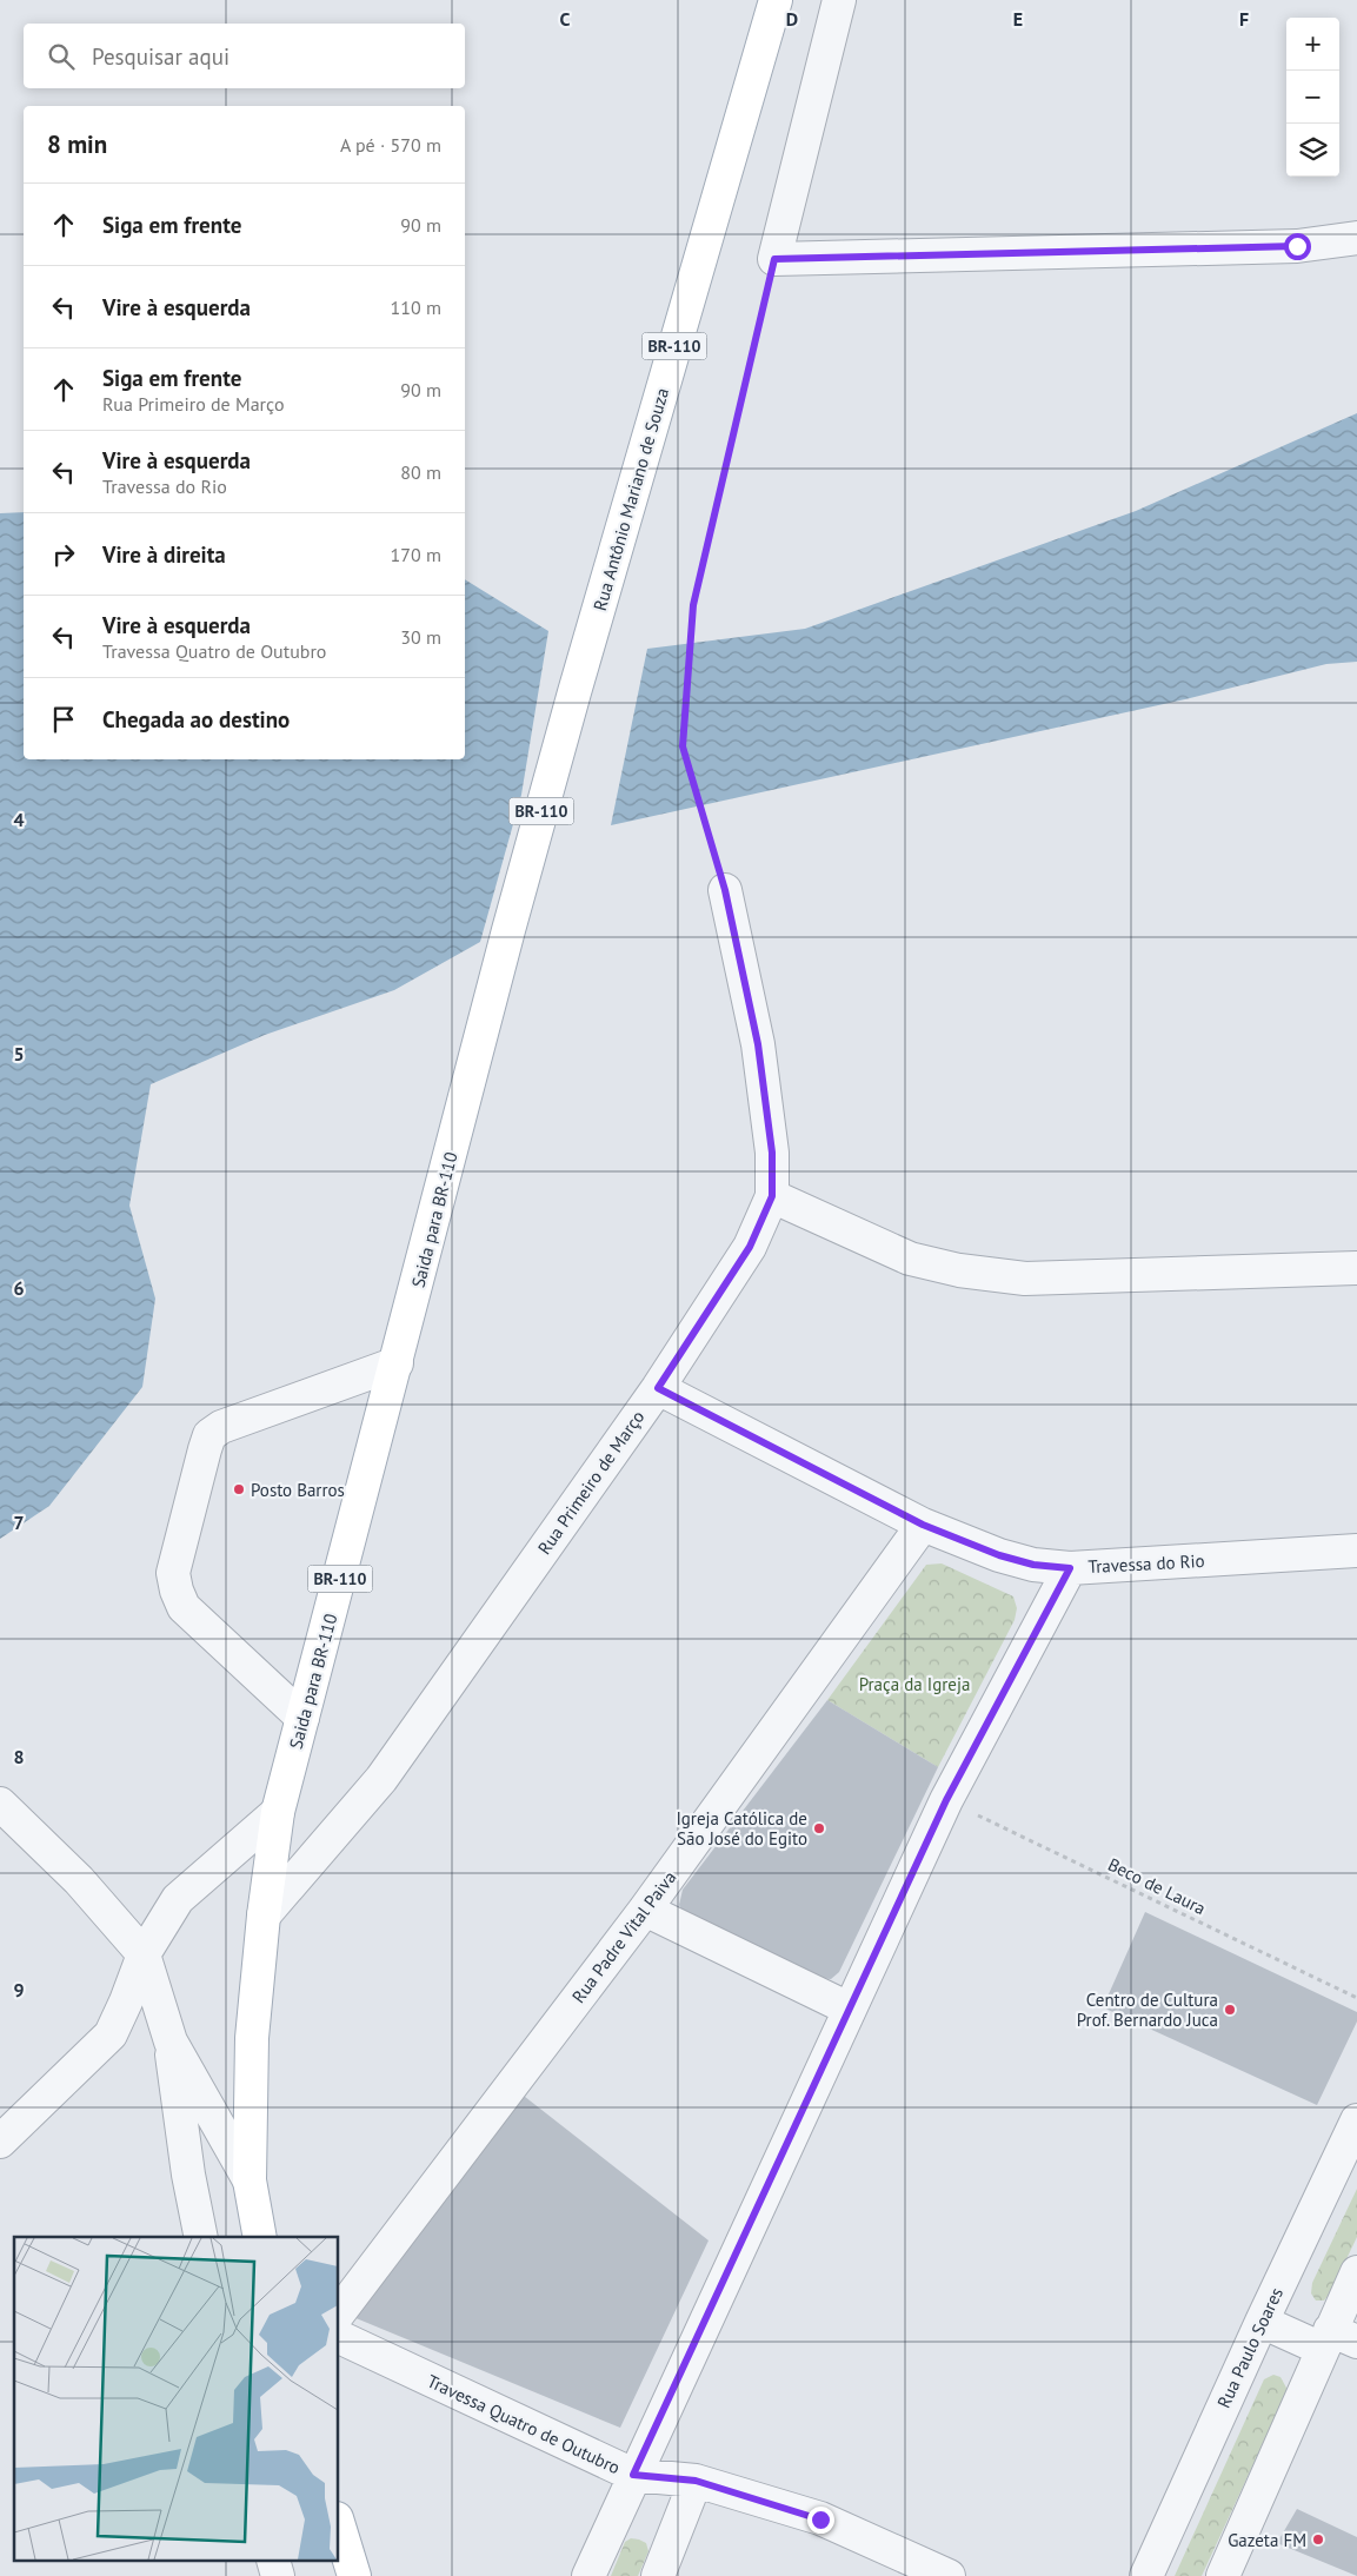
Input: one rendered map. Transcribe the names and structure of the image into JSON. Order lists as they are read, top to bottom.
{
  "streets": {
    "main road": ["BR-110", "Rua Antônio Mariano de Souza", "Saida para BR-110"],
    "street": [
      "Rua Primeiro de Março",
      "Travessa do Rio",
      "Rua Padre Vital Paiva",
      "Rua Paulo Soares",
      "Travessa Quatro de Outubro"
    ],
    "path": ["Beco de Laura"]
  },
  "crossings": [
    ["Rua Antônio Mariano de Souza", "Saida para BR-110"],
    ["Saida para BR-110", "Rua Primeiro de Março"],
    ["Rua Primeiro de Março", "Travessa do Rio"],
    ["Travessa do Rio", "Rua Padre Vital Paiva"]
  ],
  "parks": ["Praça da Igreja"],
  "places": [
    "Posto Barros",
    "Igreja Católica de São José do Egito",
    "Centro de Cultura Prof. Bernardo Juca",
    "Gazeta FM"
  ],
  "page": {
    "map_buttons": ["+", "−"],
    "search": "Pesquisar aqui",
    "heading": ["8 min", "A pé · 570 m"],
    "list": [
      ["Siga em frente", "90 m"],
      ["Vire à esquerda", "110 m"],
      ["Siga em frente", "Rua Primeiro de Março", "90 m"],
      ["Vire à esquerda", "Travessa do Rio", "80 m"],
      ["Vire à direita", "170 m"],
      ["Vire à esquerda", "Travessa Quatro de Outubro", "30 m"],
      "Chegada ao destino"
    ]
  },
  "grid": {
    "columns": [
      "C",
      "D",
      "E",
      "F"
    ],
    "rows": [
      "4",
      "5",
      "6",
      "7",
      "8",
      "9"
    ]
  }
}
